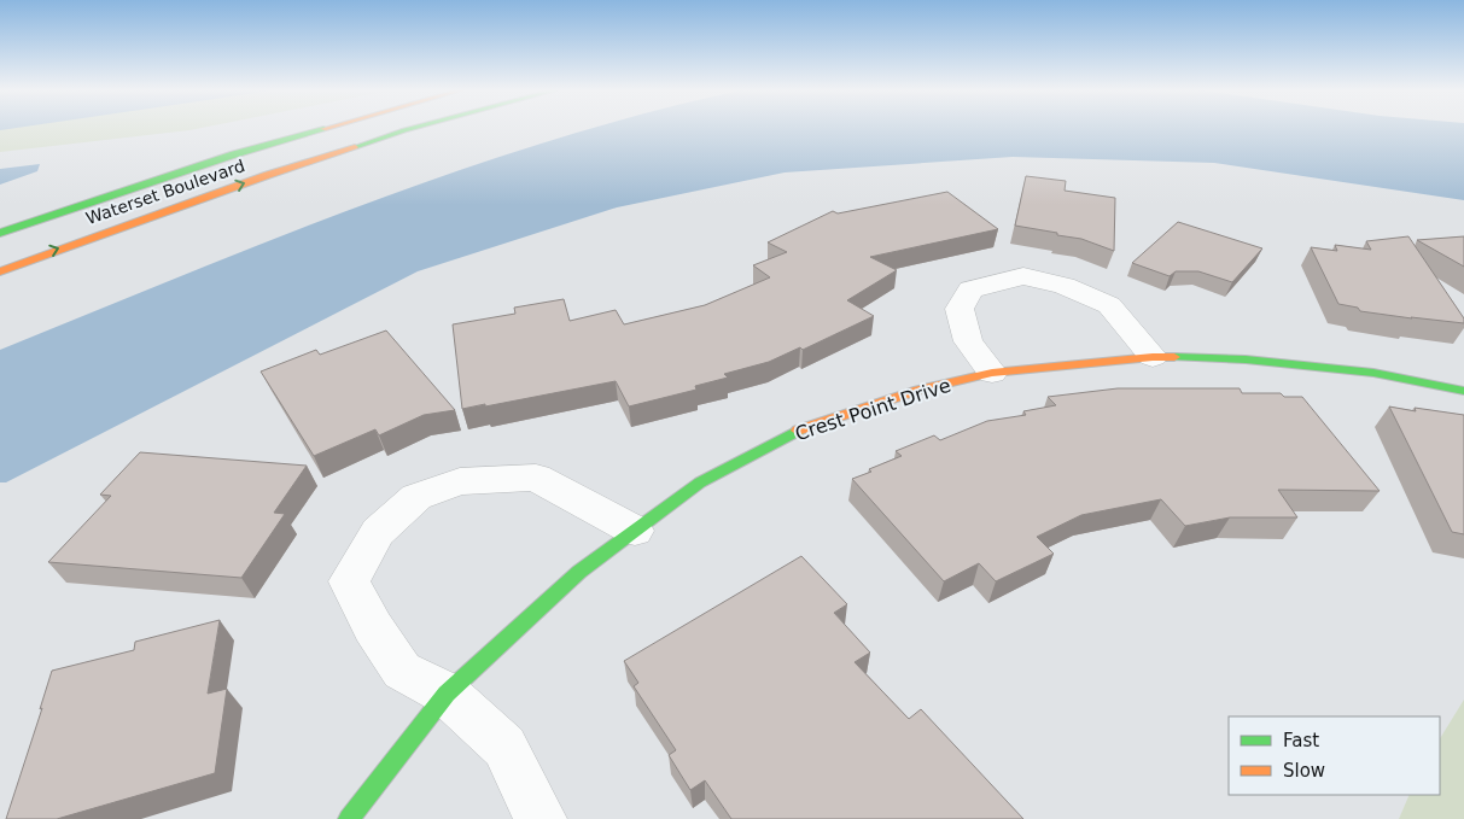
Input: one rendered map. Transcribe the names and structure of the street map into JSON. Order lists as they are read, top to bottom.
{
  "streets": {
    "street": ["Waterset Boulevard", "Crest Point Drive"]
  },
  "legend": ["Fast", "Slow"]
}
